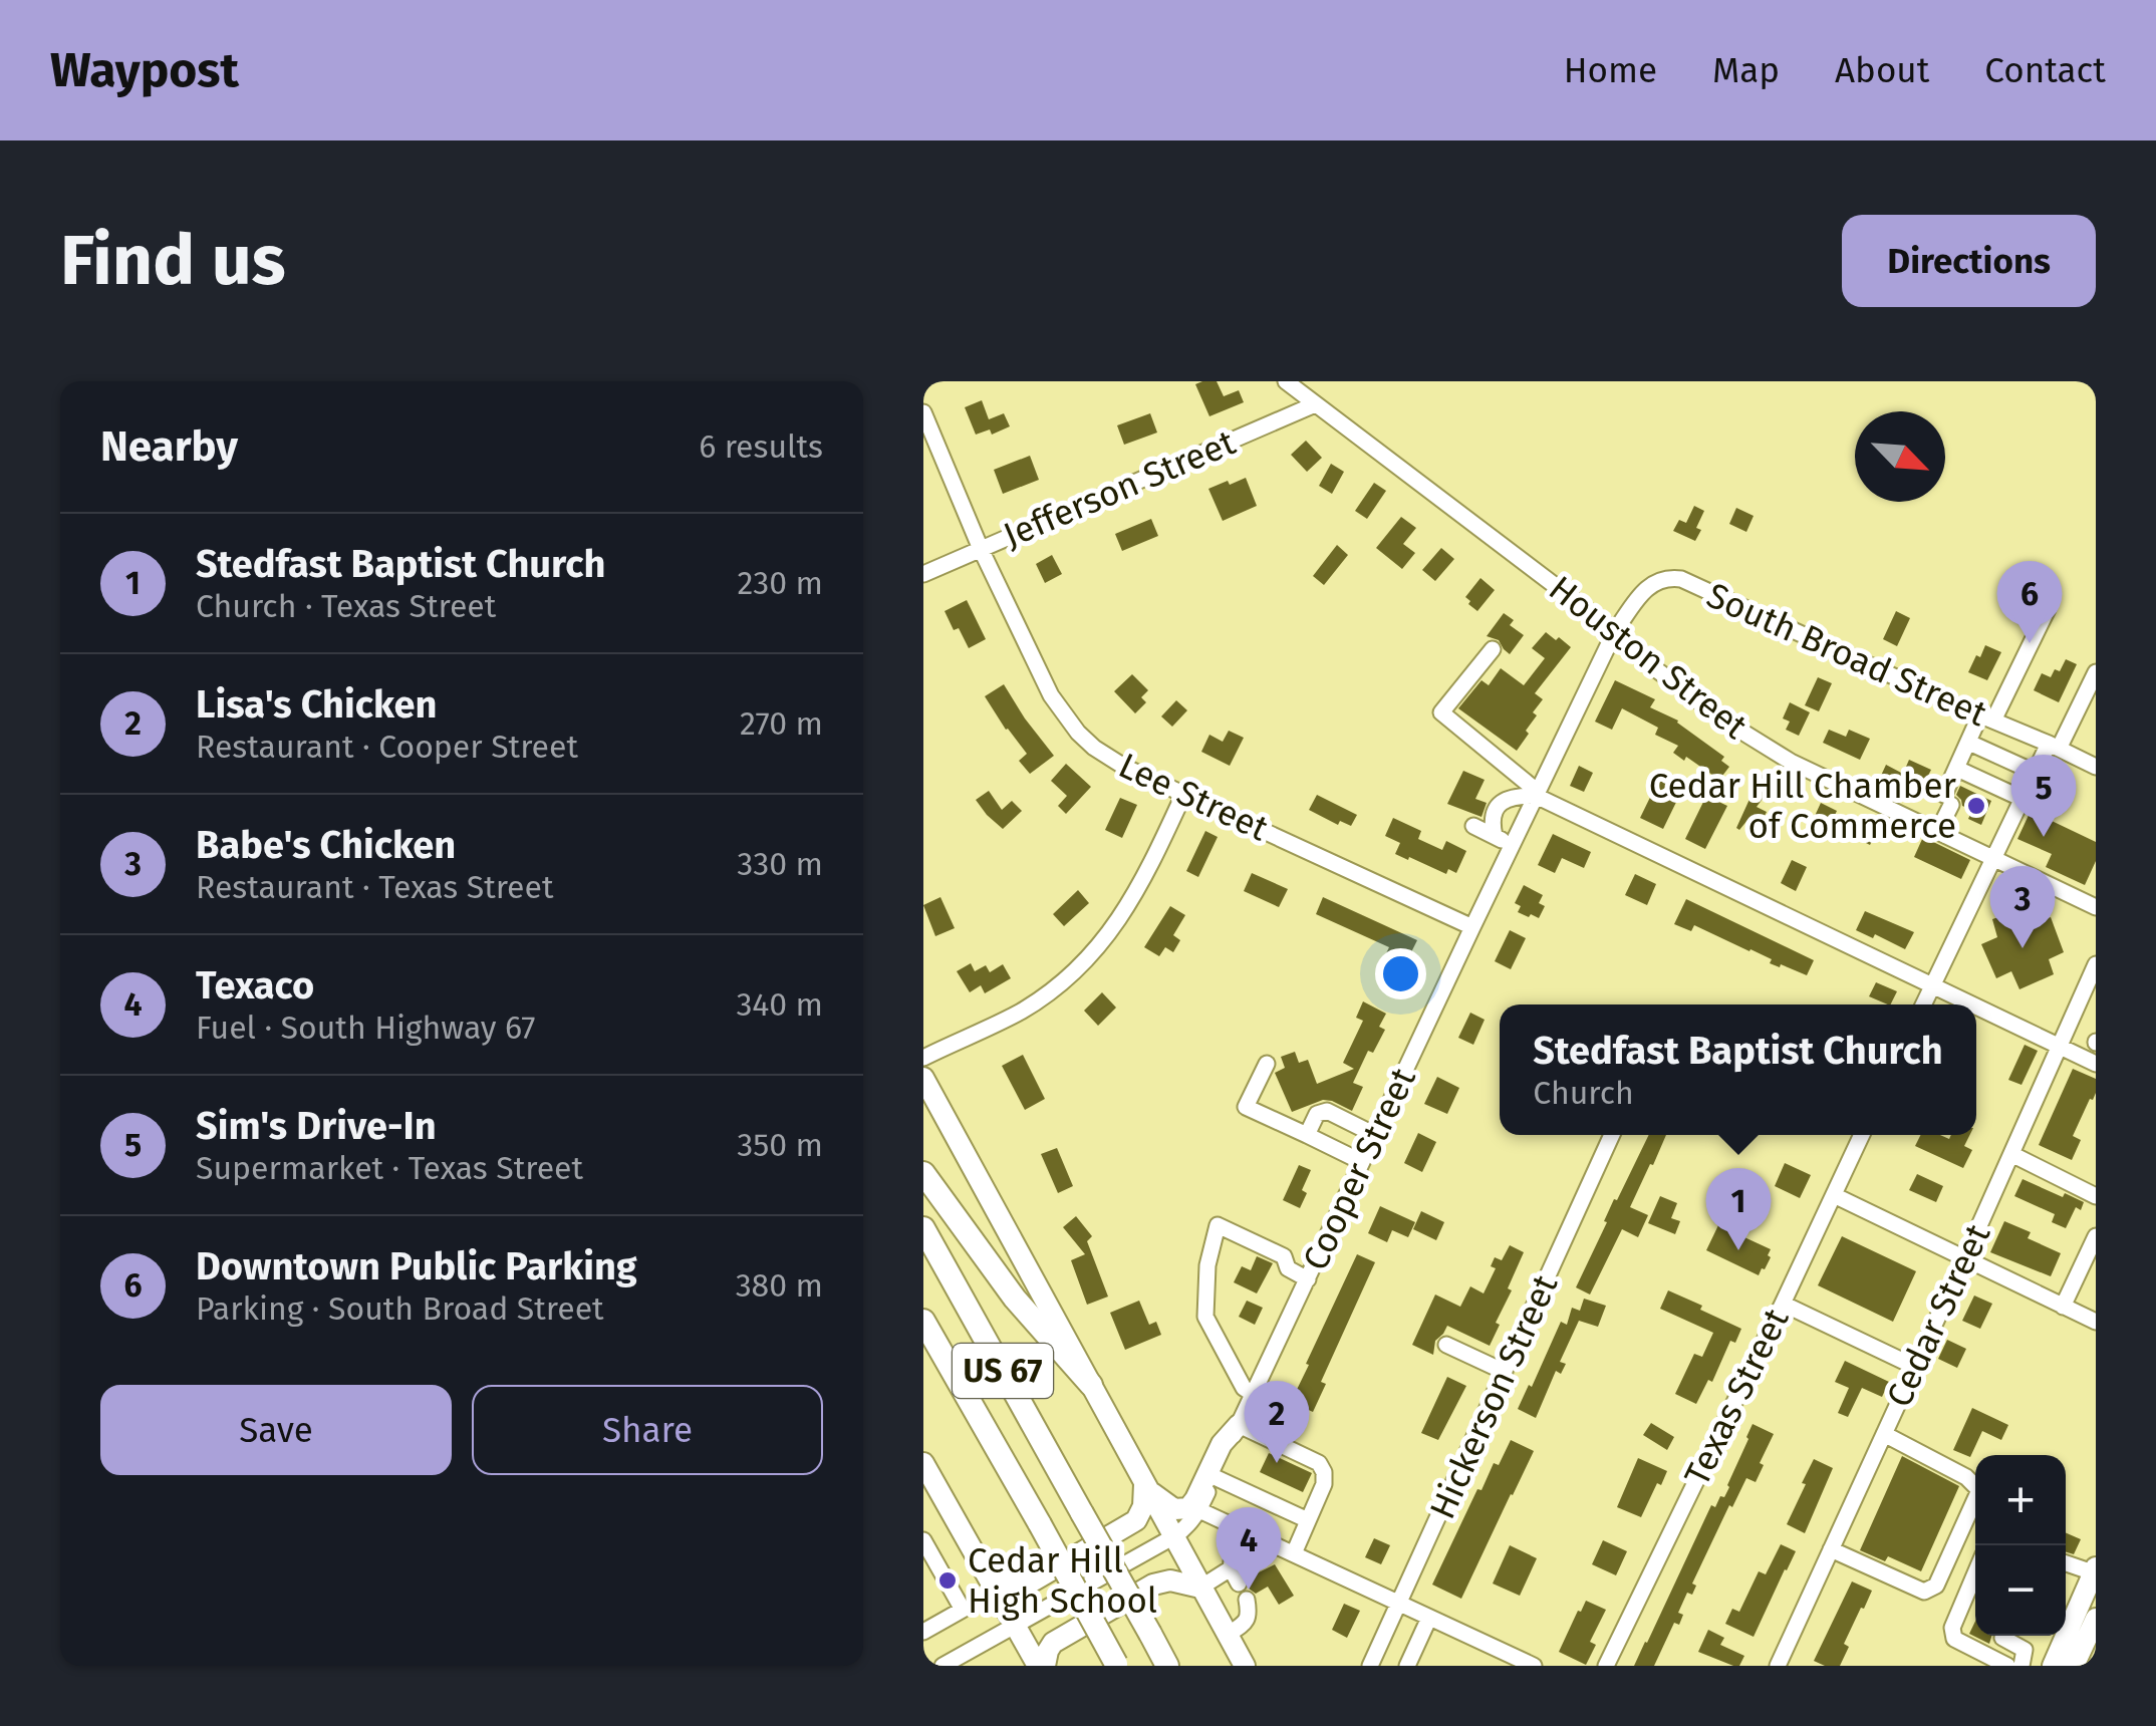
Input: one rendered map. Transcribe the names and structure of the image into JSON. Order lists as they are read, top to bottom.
{
  "streets": {
    "highway": ["US 67"],
    "street": [
      "Jefferson Street",
      "South Broad Street",
      "Houston Street",
      "Lee Street",
      "Cooper Street",
      "Cedar Street",
      "Hickerson Street",
      "Texas Street"
    ]
  },
  "crossings": [
    ["Jefferson Street", "Houston Street"],
    ["Jefferson Street", "Lee Street"],
    ["South Broad Street", "Houston Street"],
    ["South Broad Street", "Cooper Street"],
    ["Houston Street", "Cooper Street"],
    ["Lee Street", "Cooper Street"]
  ],
  "places": ["Cedar Hill Chamber of Commerce", "Cedar Hill High School"],
  "north": "bottom right",
  "page": {
    "header": "Waypost",
    "nav": [
      "Home",
      "Map",
      "About",
      "Contact"
    ],
    "buttons": [
      "Directions",
      ["Save", "Share"]
    ],
    "title": "Find us",
    "heading": ["Nearby", "6 results"],
    "list": [
      {
        "mark": "1",
        "name": "Stedfast Baptist Church",
        "note": "Church · Texas Street",
        "value": "230 m"
      },
      {
        "mark": "2",
        "name": "Lisa's Chicken",
        "note": "Restaurant · Cooper Street",
        "value": "270 m"
      },
      {
        "mark": "3",
        "name": "Babe's Chicken",
        "note": "Restaurant · Texas Street",
        "value": "330 m"
      },
      {
        "mark": "4",
        "name": "Texaco",
        "note": "Fuel · South Highway 67",
        "value": "340 m"
      },
      {
        "mark": "5",
        "name": "Sim's Drive-In",
        "note": "Supermarket · Texas Street",
        "value": "350 m"
      },
      {
        "mark": "6",
        "name": "Downtown Public Parking",
        "note": "Parking · South Broad Street",
        "value": "380 m"
      }
    ],
    "pins": [
      "6",
      "5",
      "3",
      "1",
      "2",
      "4"
    ],
    "popup": ["Stedfast Baptist Church", "Church"],
    "map_buttons": ["+", "−"]
  }
}
